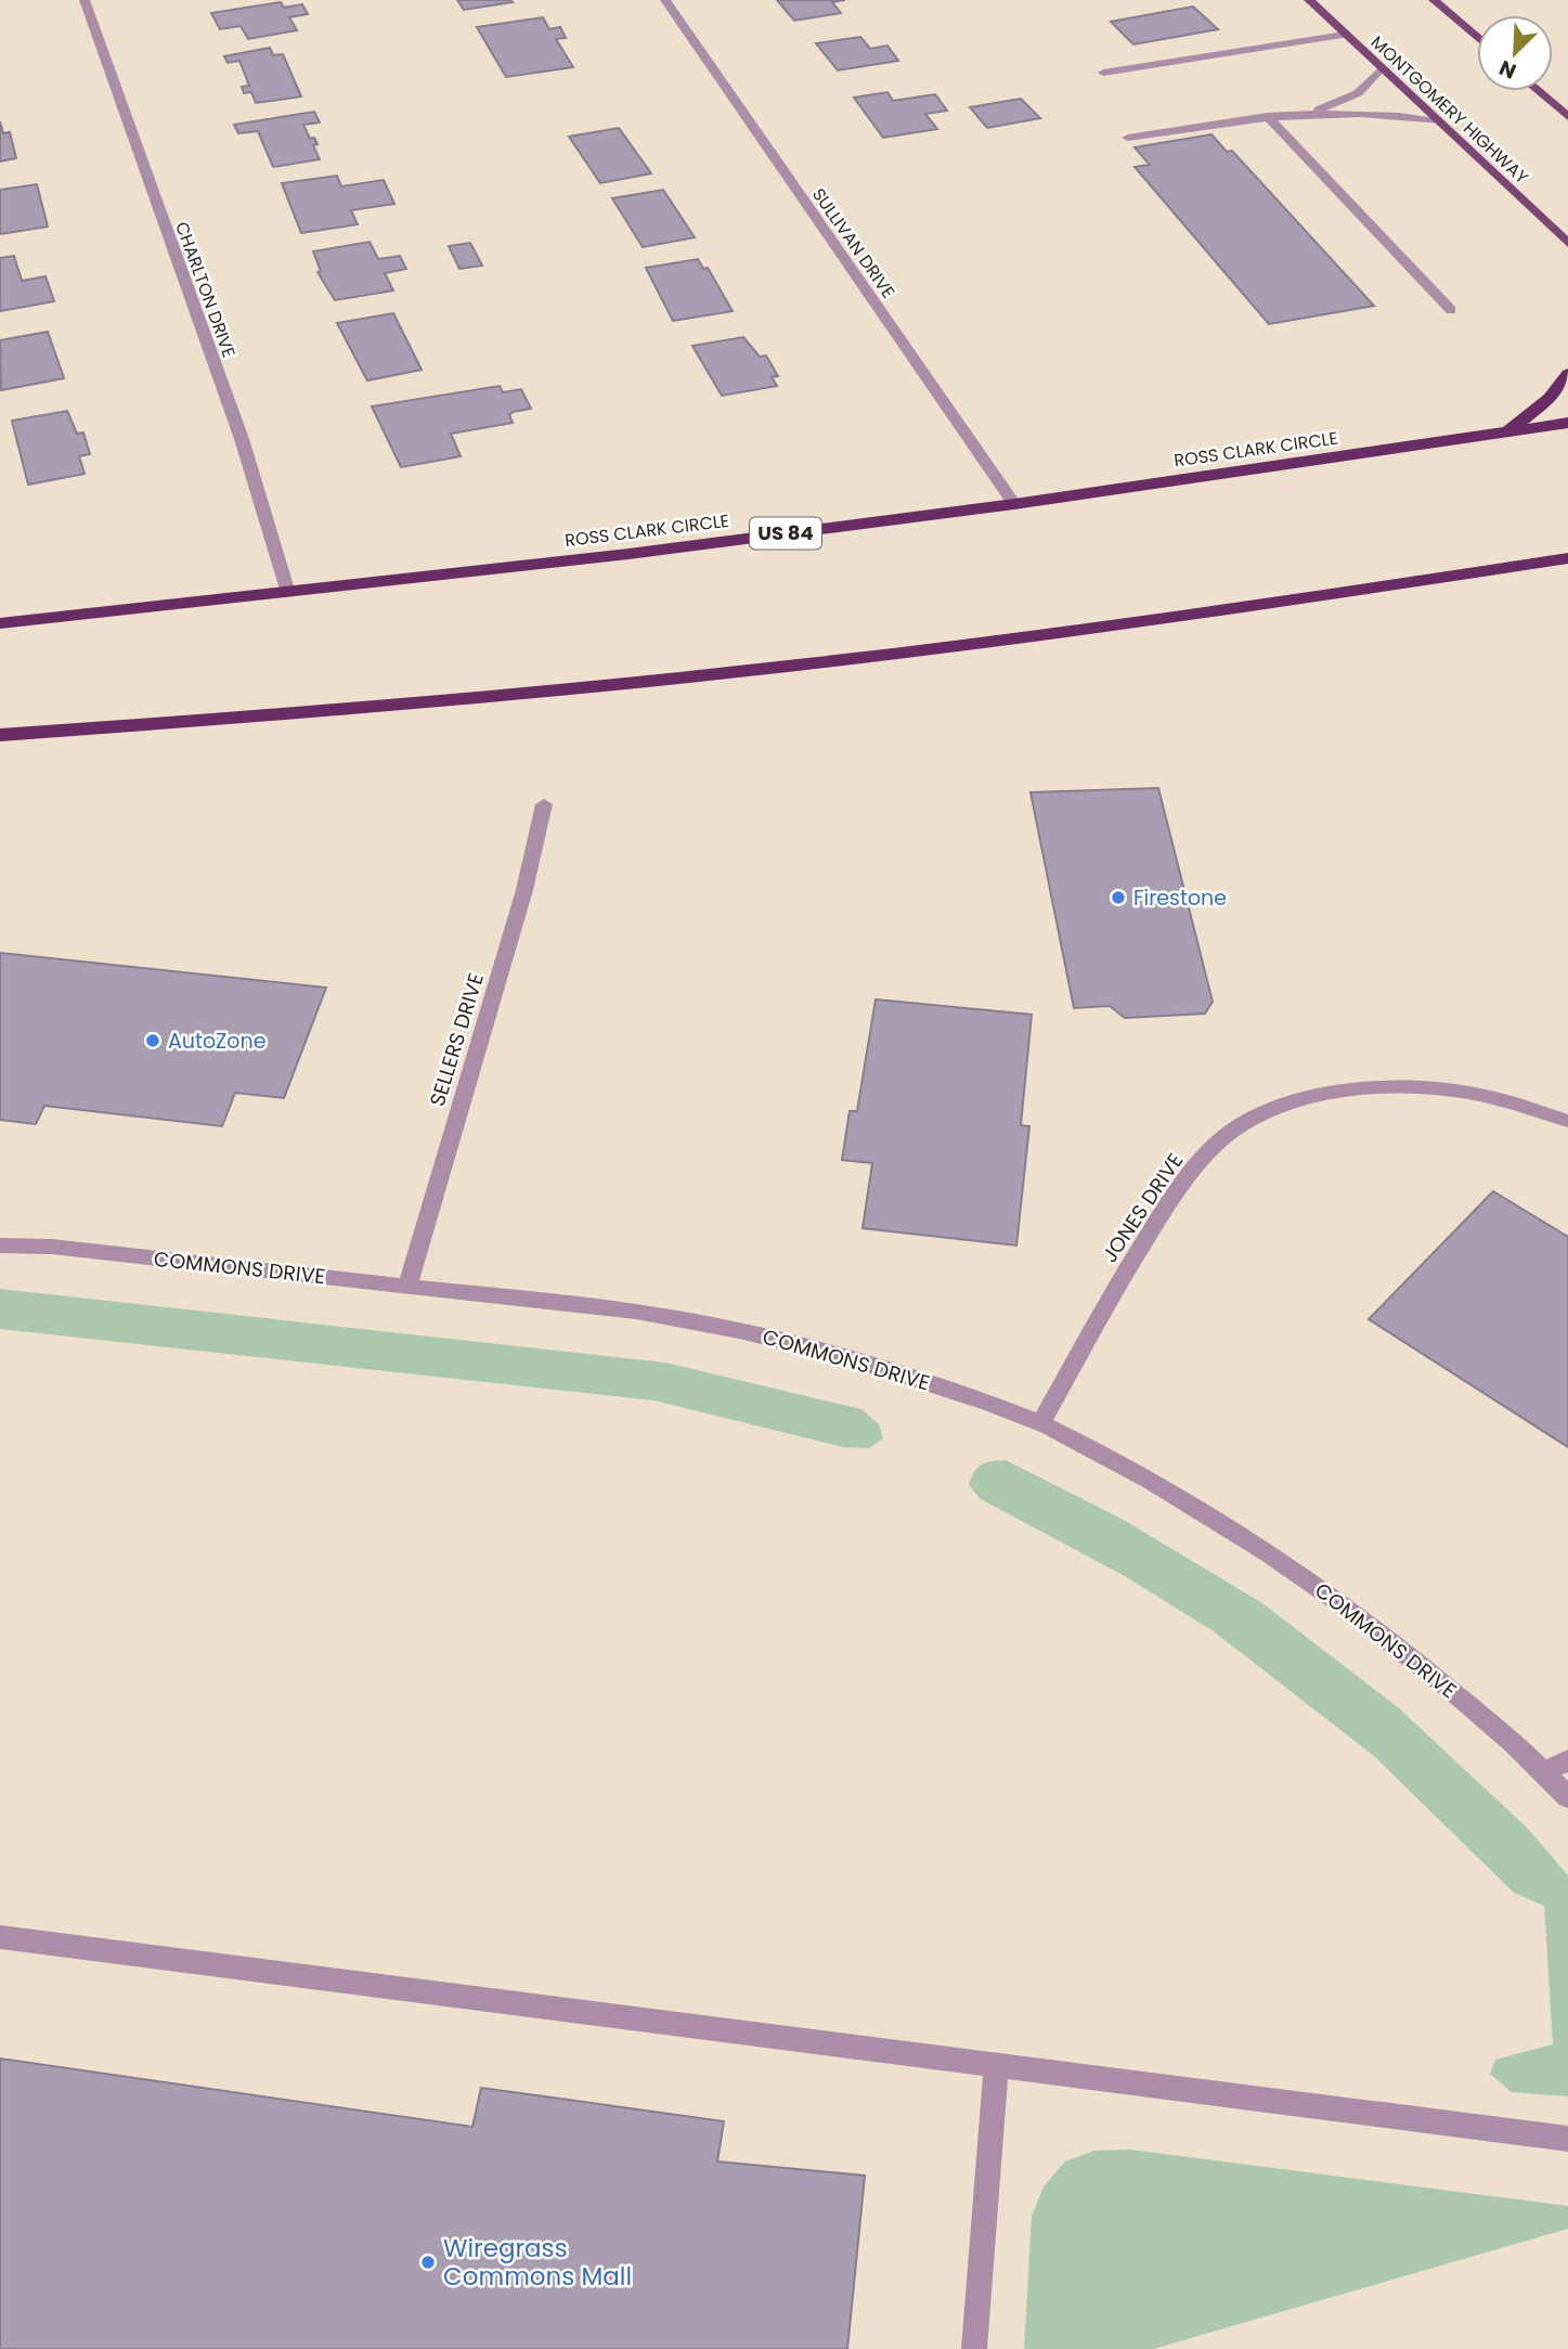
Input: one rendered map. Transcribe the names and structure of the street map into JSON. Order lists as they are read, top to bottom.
{
  "streets": {
    "highway": ["ROSS CLARK CIRCLE", "US 84"],
    "main road": ["MONTGOMERY HIGHWAY"],
    "street": [
      "SULLIVAN DRIVE",
      "CHARLTON DRIVE",
      "SELLERS DRIVE",
      "JONES DRIVE",
      "COMMONS DRIVE"
    ]
  },
  "crossings": [
    ["SULLIVAN DRIVE", "ROSS CLARK CIRCLE"],
    ["CHARLTON DRIVE", "ROSS CLARK CIRCLE"],
    ["SELLERS DRIVE", "COMMONS DRIVE"],
    ["JONES DRIVE", "COMMONS DRIVE"]
  ],
  "places": ["Firestone", "AutoZone", "Wiregrass Commons Mall"],
  "north": "bottom left"
}
